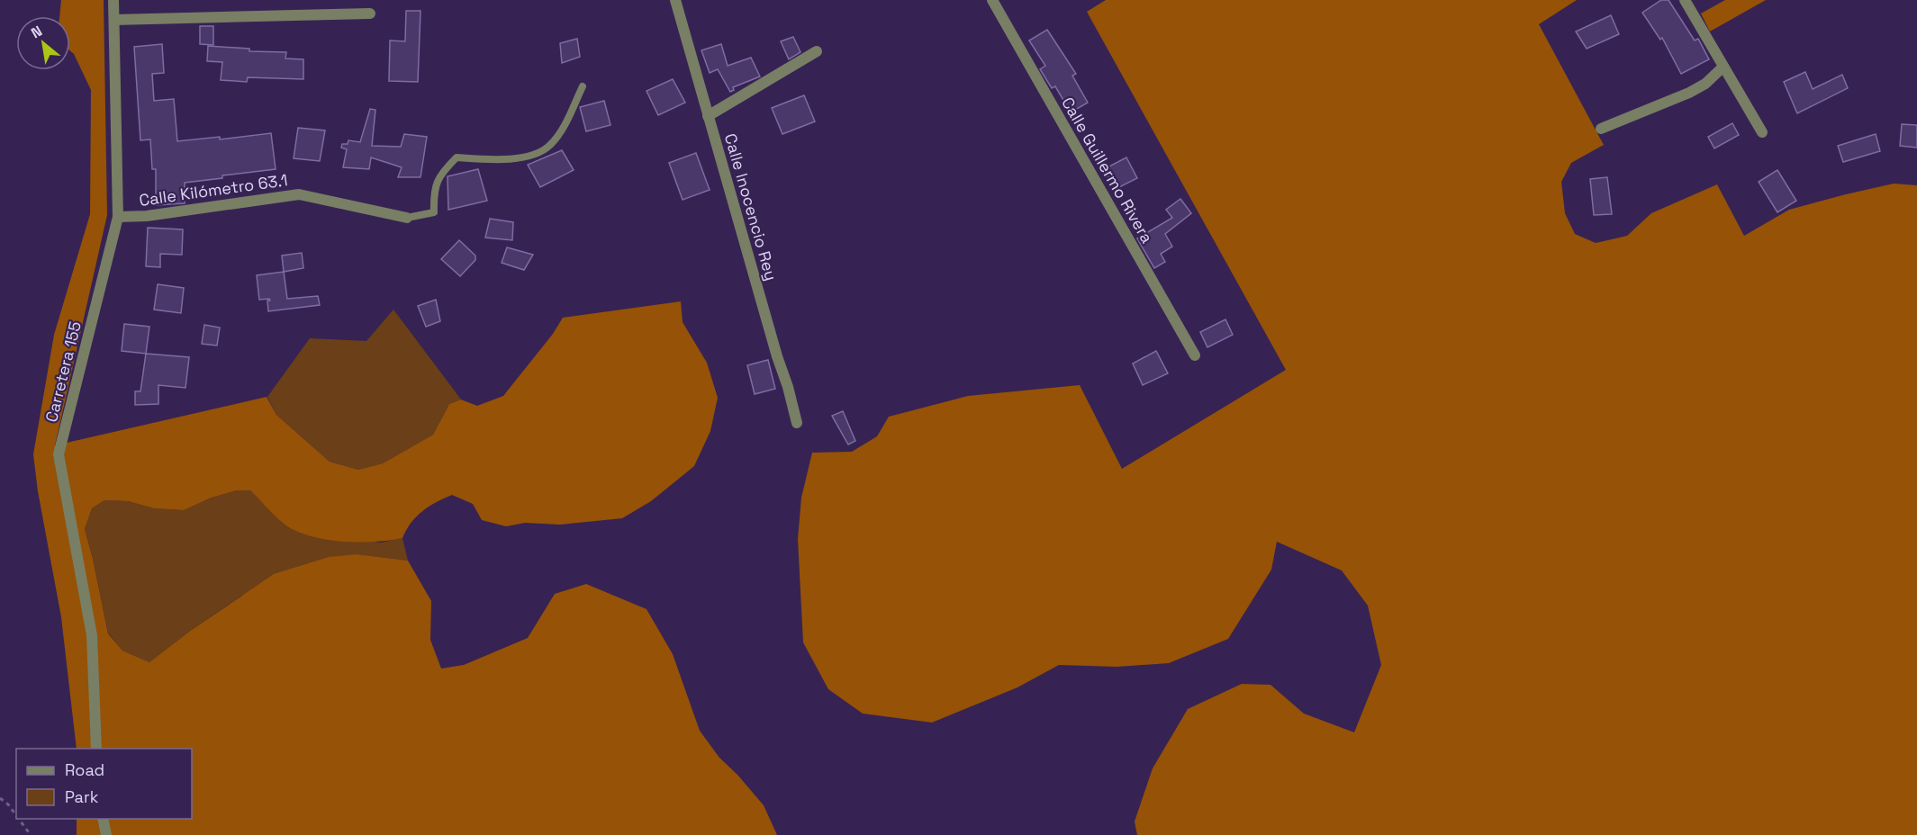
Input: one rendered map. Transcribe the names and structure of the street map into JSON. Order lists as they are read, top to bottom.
{
  "streets": {
    "street": [
      "Calle Guillermo Rivera",
      "Calle Kilómetro 63.1",
      "Calle Inocencio Rey",
      "Carretera 155"
    ]
  },
  "crossings": [
    ["Calle Kilómetro 63.1", "Carretera 155"]
  ],
  "legend": ["Road", "Park"],
  "north": "top left"
}
